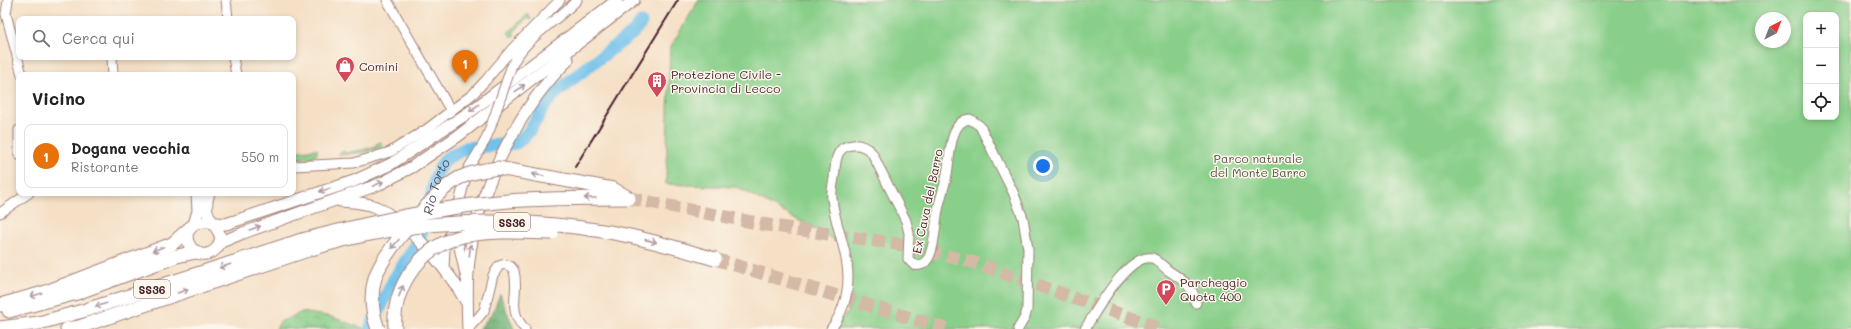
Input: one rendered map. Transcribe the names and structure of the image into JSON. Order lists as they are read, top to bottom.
{
  "streets": {
    "highway": ["SS36"],
    "street": ["Ex Cava del Barro"]
  },
  "water": ["Rio Torto"],
  "parks": ["Parco naturale del Monte Barro"],
  "places": {
    "shop": ["Comini"],
    "building": ["Protezione Civile - Provincia di Lecco"],
    "parking": ["Parcheggio Quota 400"]
  },
  "north": "top right",
  "page": {
    "map_buttons": ["+", "−"],
    "search": "Cerca qui",
    "pins": "1",
    "heading": "Vicino",
    "list": [
      {
        "mark": "1",
        "name": "Dogana vecchia",
        "note": "Ristorante",
        "value": "550 m"
      }
    ]
  }
}
